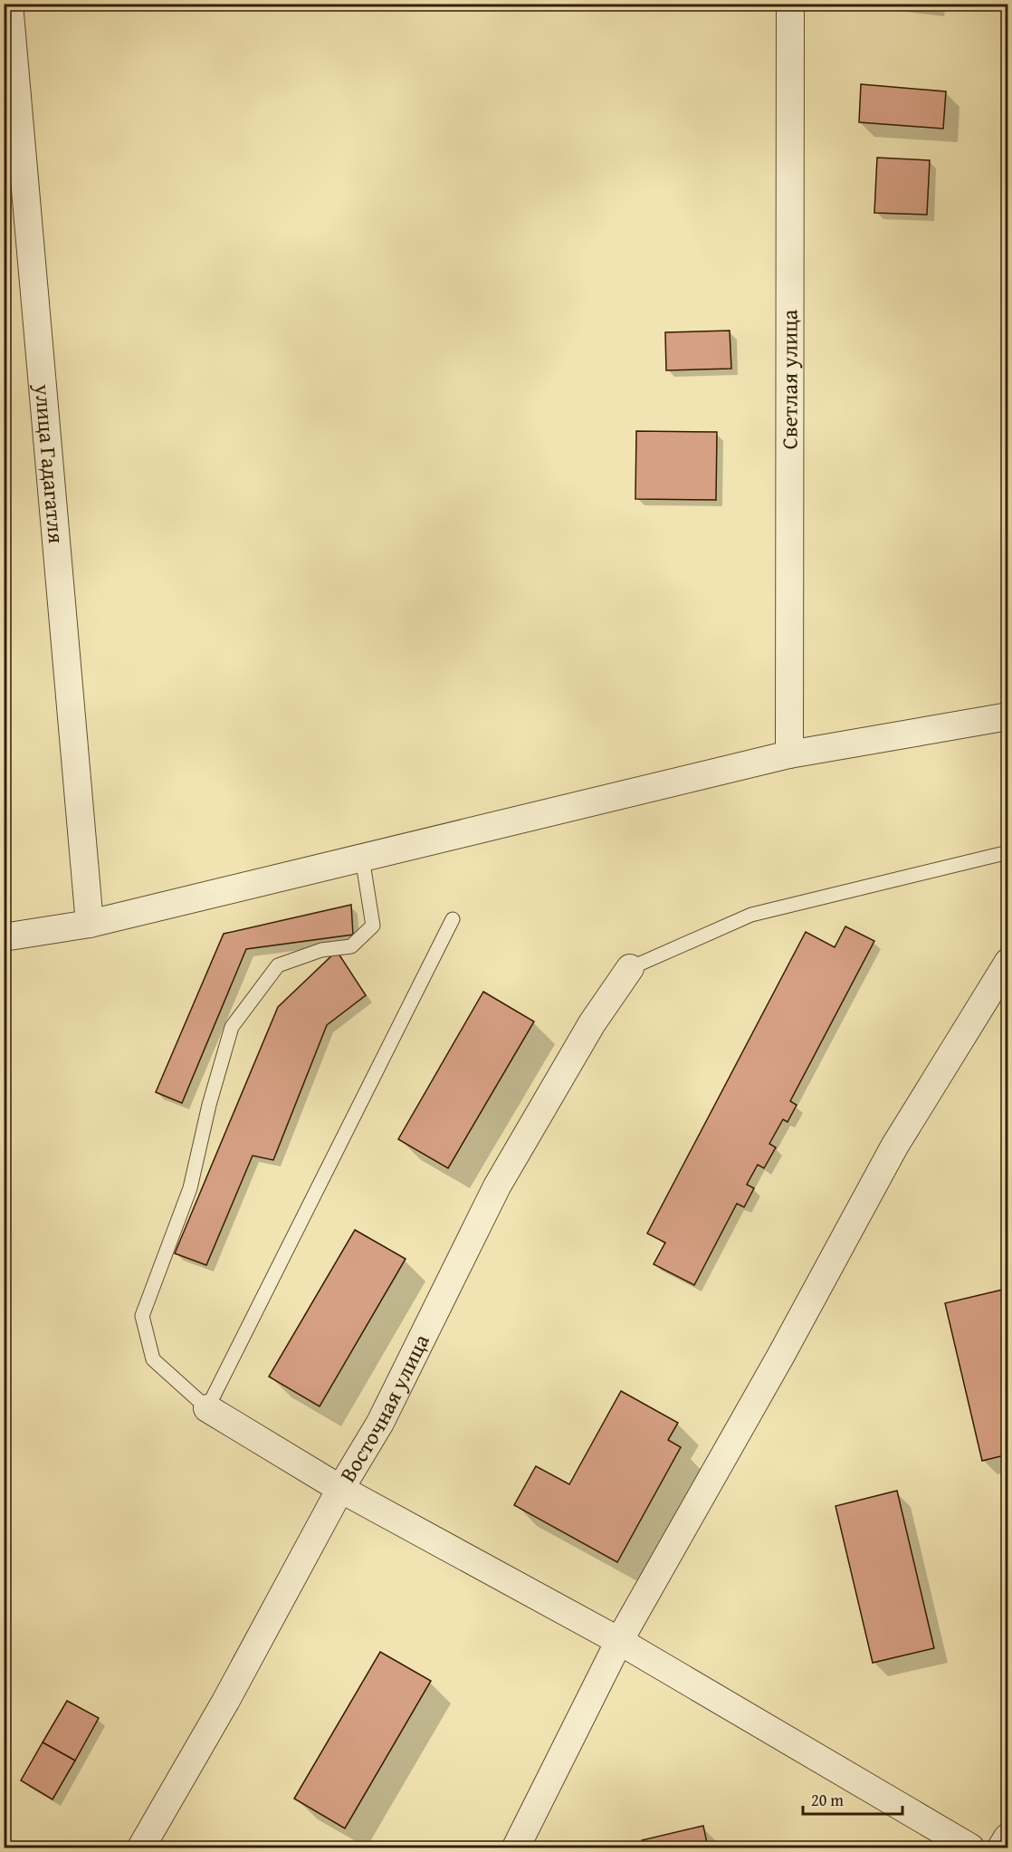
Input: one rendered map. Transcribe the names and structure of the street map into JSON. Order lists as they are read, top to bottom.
{
  "streets": {
    "street": ["Светлая улица", "улица Гадагатля", "Восточная улица"]
  },
  "scale_bar": "20 m"
}
